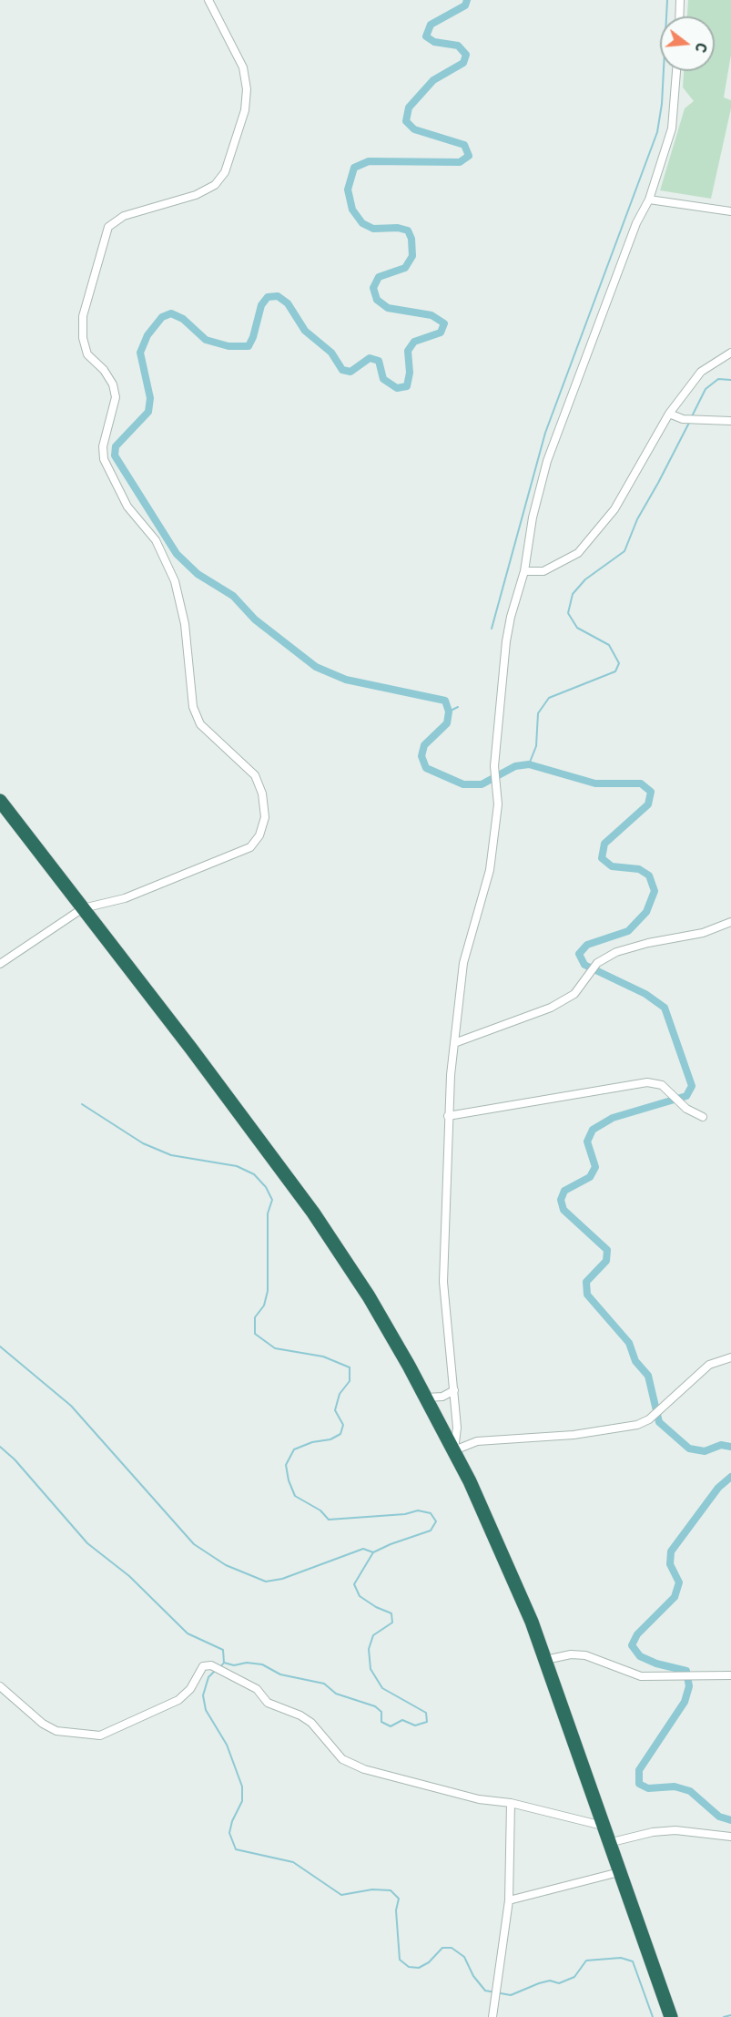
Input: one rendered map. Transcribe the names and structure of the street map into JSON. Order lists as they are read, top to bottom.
{
  "north": "right"
}
